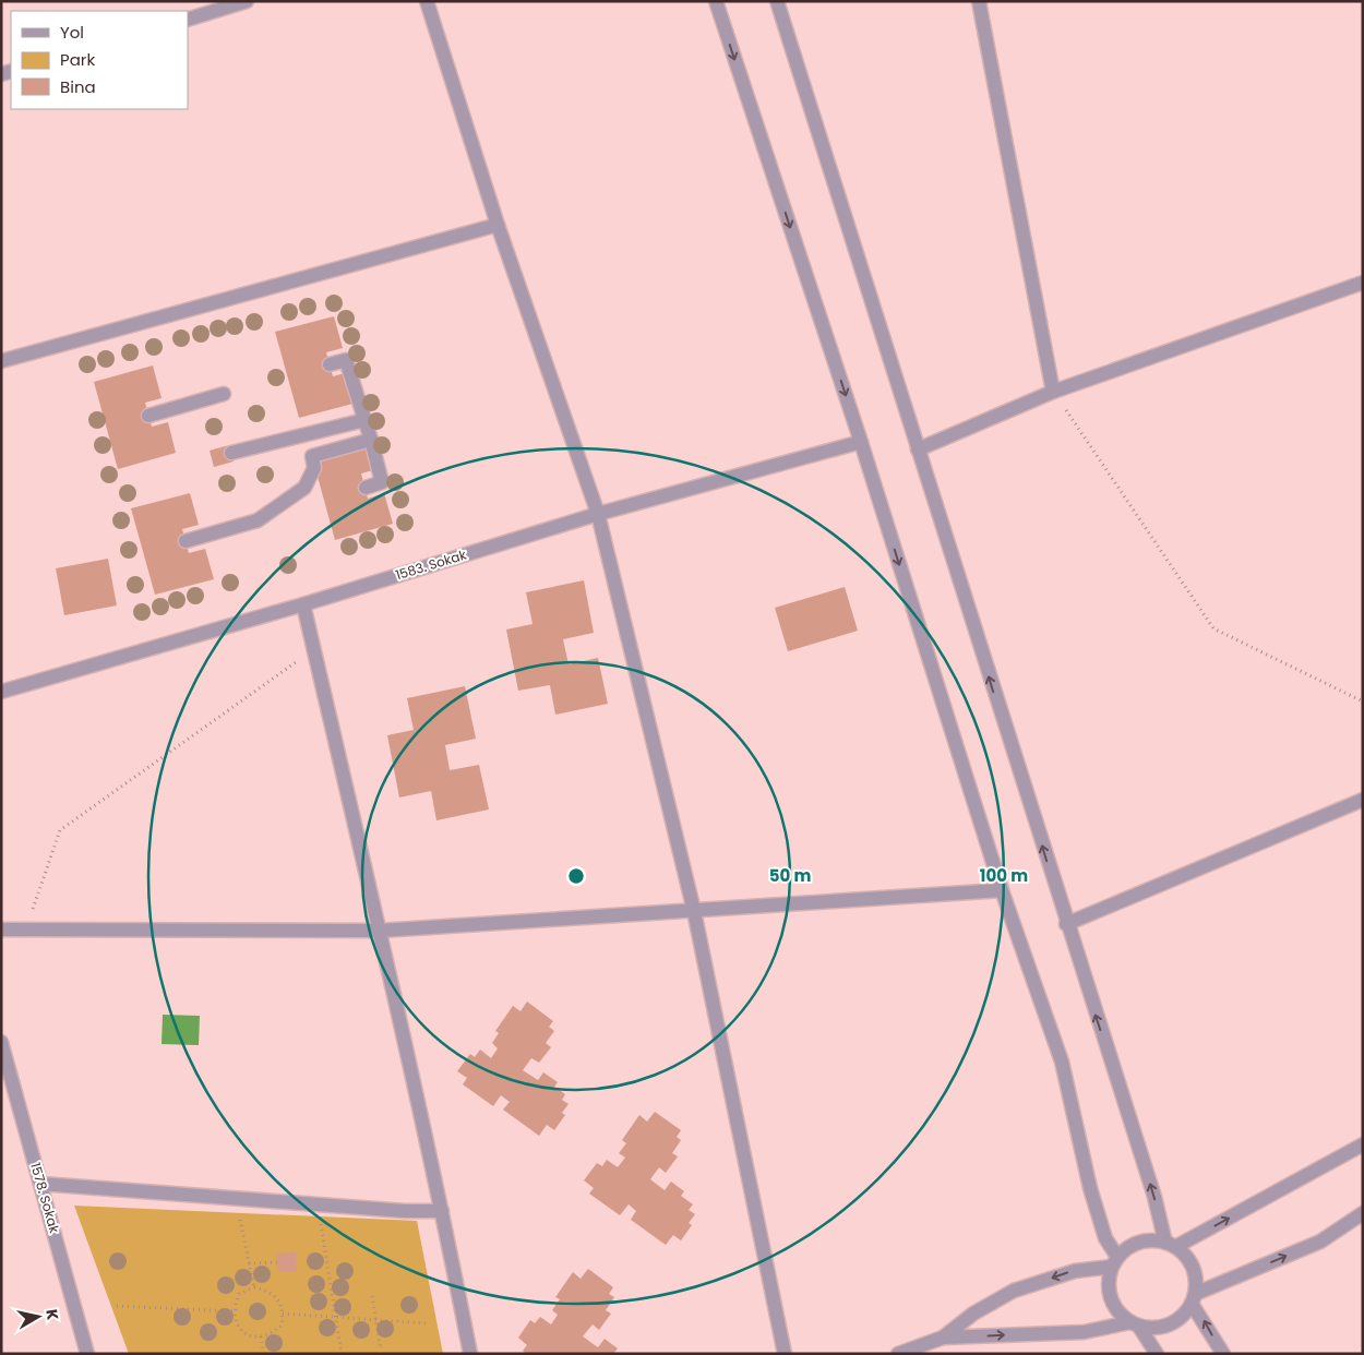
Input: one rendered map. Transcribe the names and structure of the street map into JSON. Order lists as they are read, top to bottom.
{
  "streets": {
    "street": ["1583. Sokak", "1578. Sokak"]
  },
  "legend": ["Yol", "Park", "Bina"],
  "north": "right",
  "rings": ["50 m", "100 m"]
}
